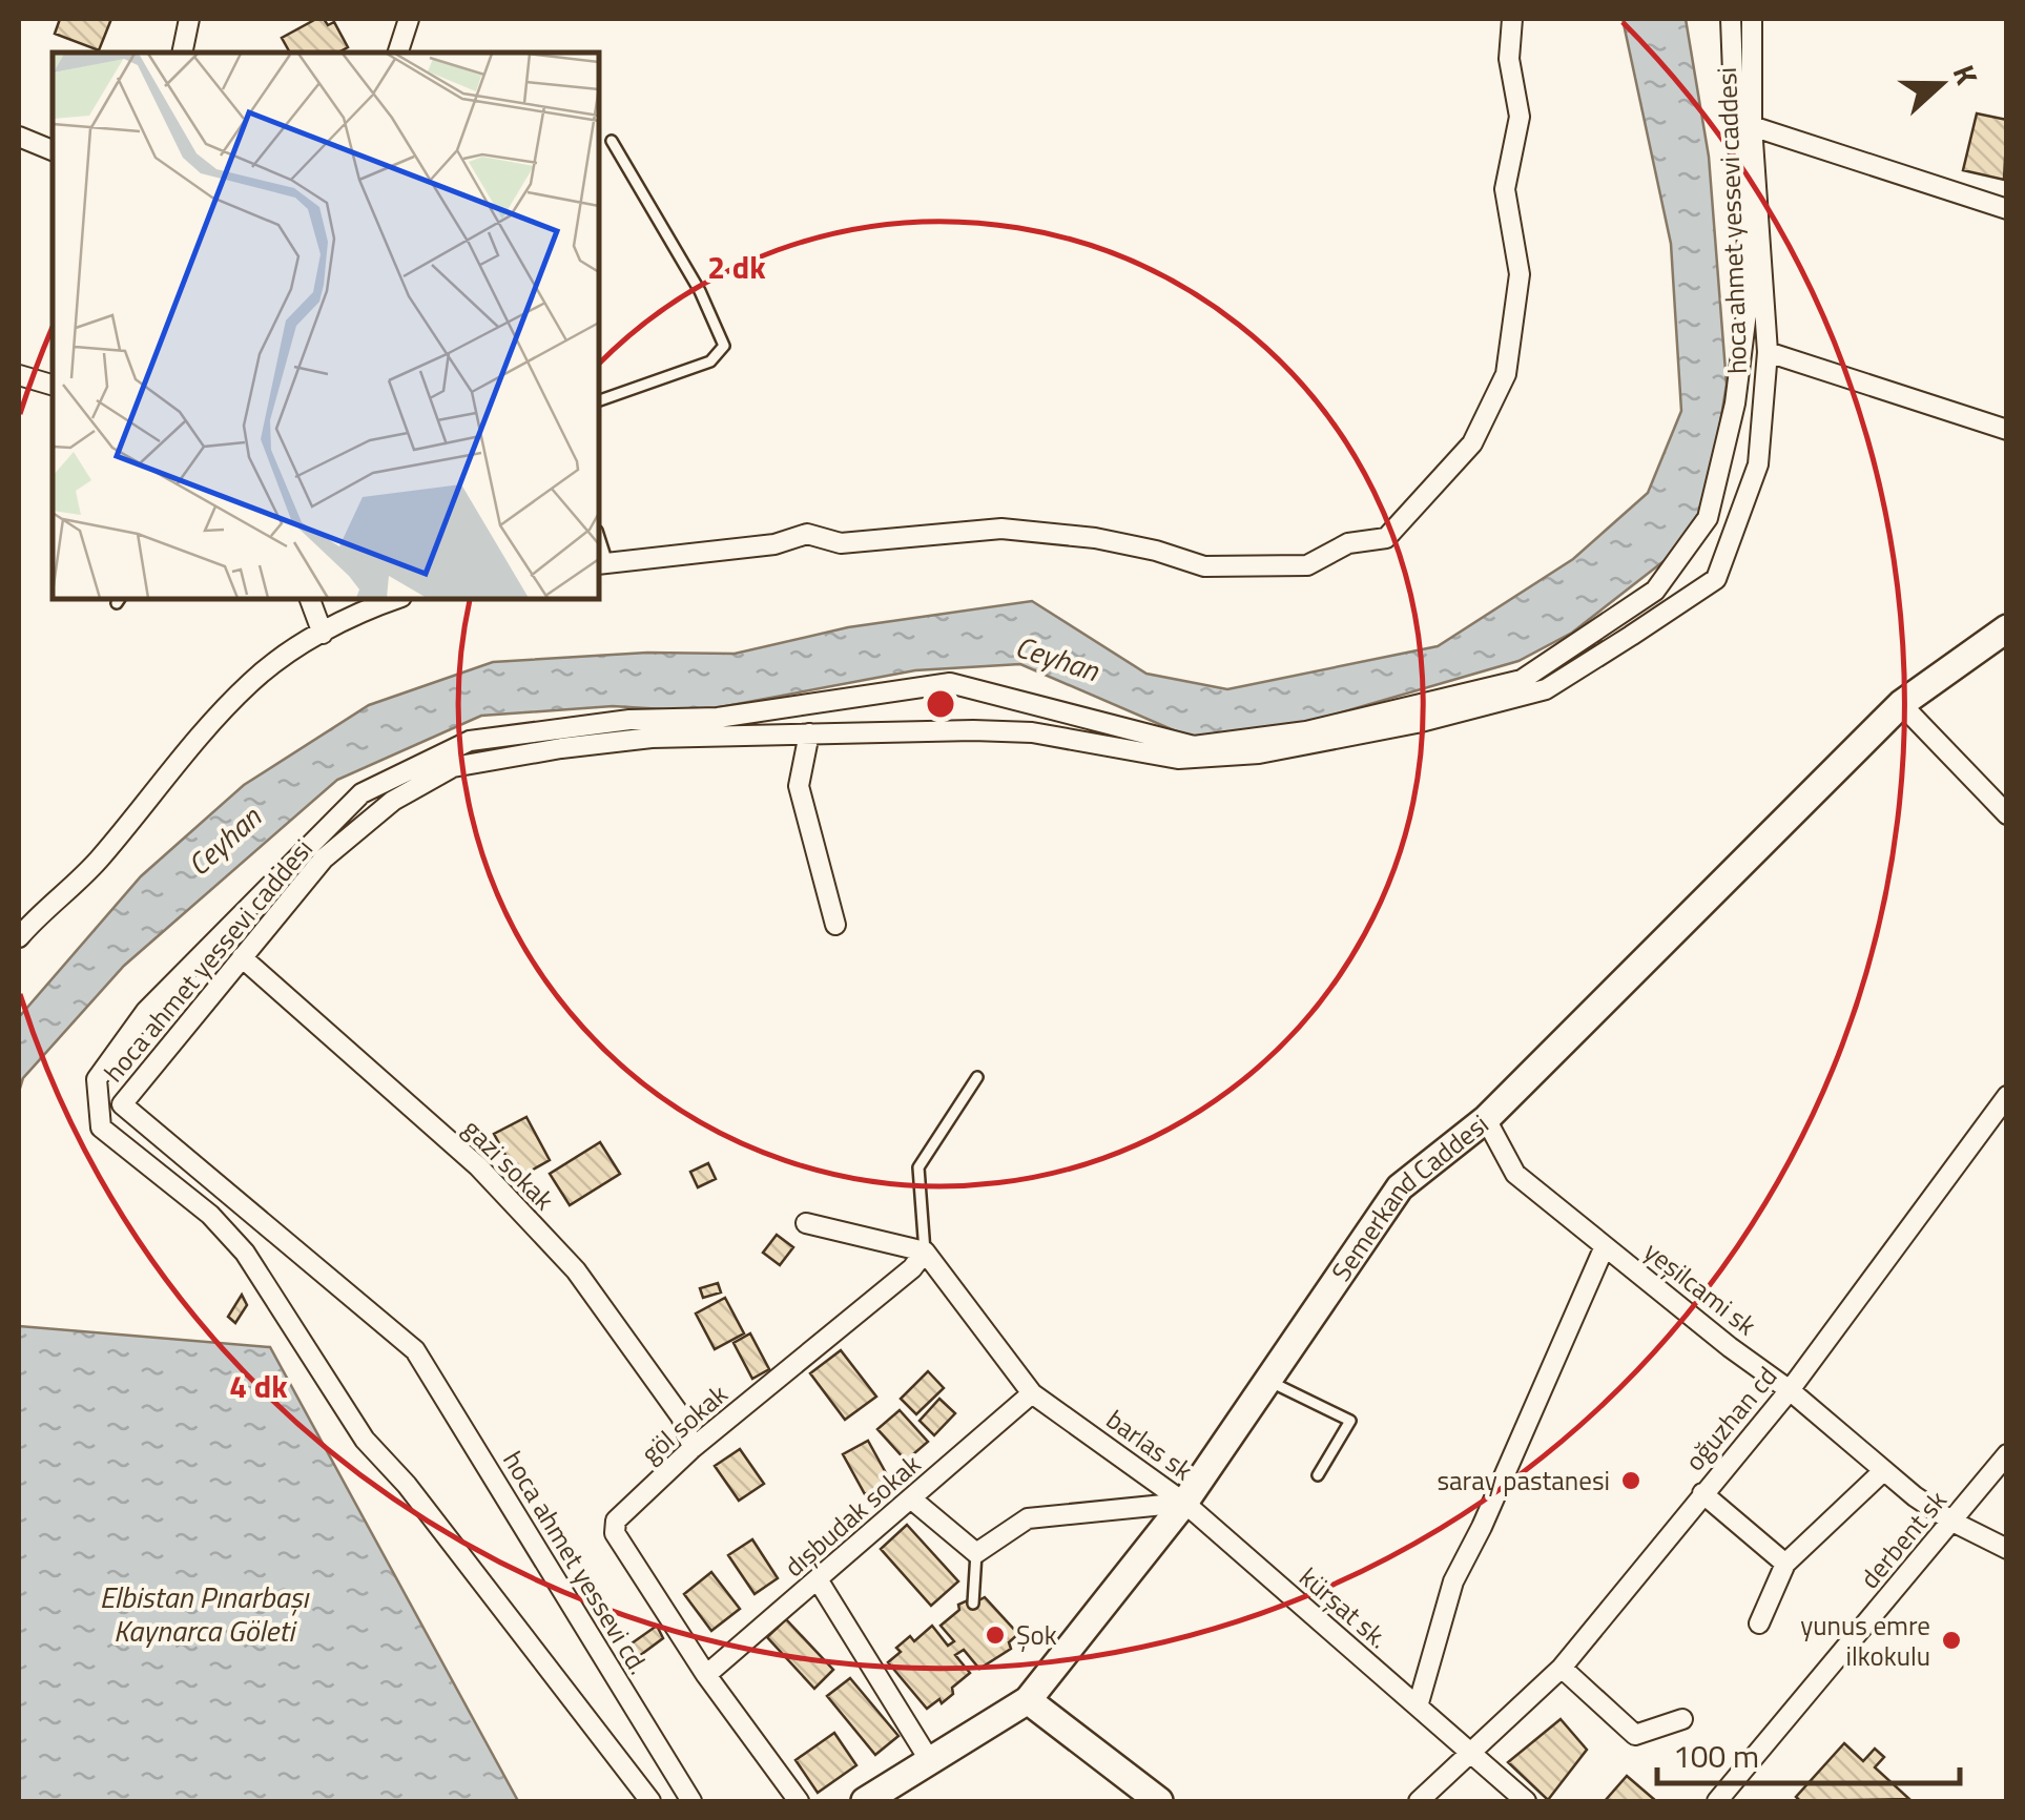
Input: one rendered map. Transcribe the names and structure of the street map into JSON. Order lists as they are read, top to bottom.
{
  "streets": {
    "street": [
      "hoca ahmet yessevi caddesi",
      "gazi sokak",
      "Semerkand Caddesi",
      "yeşilcami sk",
      "oğuzhan cd",
      "göl sokak",
      "barlas sk",
      "dışbudak sokak",
      "derbent sk",
      "hoca ahmet yessevi cd.",
      "kürşat sk."
    ]
  },
  "crossings": [
    ["hoca ahmet yessevi caddesi", "gazi sokak"],
    ["hoca ahmet yessevi caddesi", "hoca ahmet yessevi cd."],
    ["gazi sokak", "göl sokak"],
    ["Semerkand Caddesi", "yeşilcami sk"],
    ["Semerkand Caddesi", "barlas sk"],
    ["Semerkand Caddesi", "kürşat sk."],
    ["yeşilcami sk", "oğuzhan cd"],
    ["yeşilcami sk", "derbent sk"],
    ["oğuzhan cd", "kürşat sk."],
    ["göl sokak", "barlas sk"],
    ["göl sokak", "dışbudak sokak"],
    ["barlas sk", "dışbudak sokak"],
    ["barlas sk", "kürşat sk."]
  ],
  "water": ["Ceyhan", "Elbistan Pınarbaşı Kaynarca Göleti"],
  "places": ["saray pastanesi", "Şok", "yunus emre ilkokulu"],
  "scale_bar": "100 m",
  "north": "right",
  "rings": ["2 dk", "4 dk"]
}
